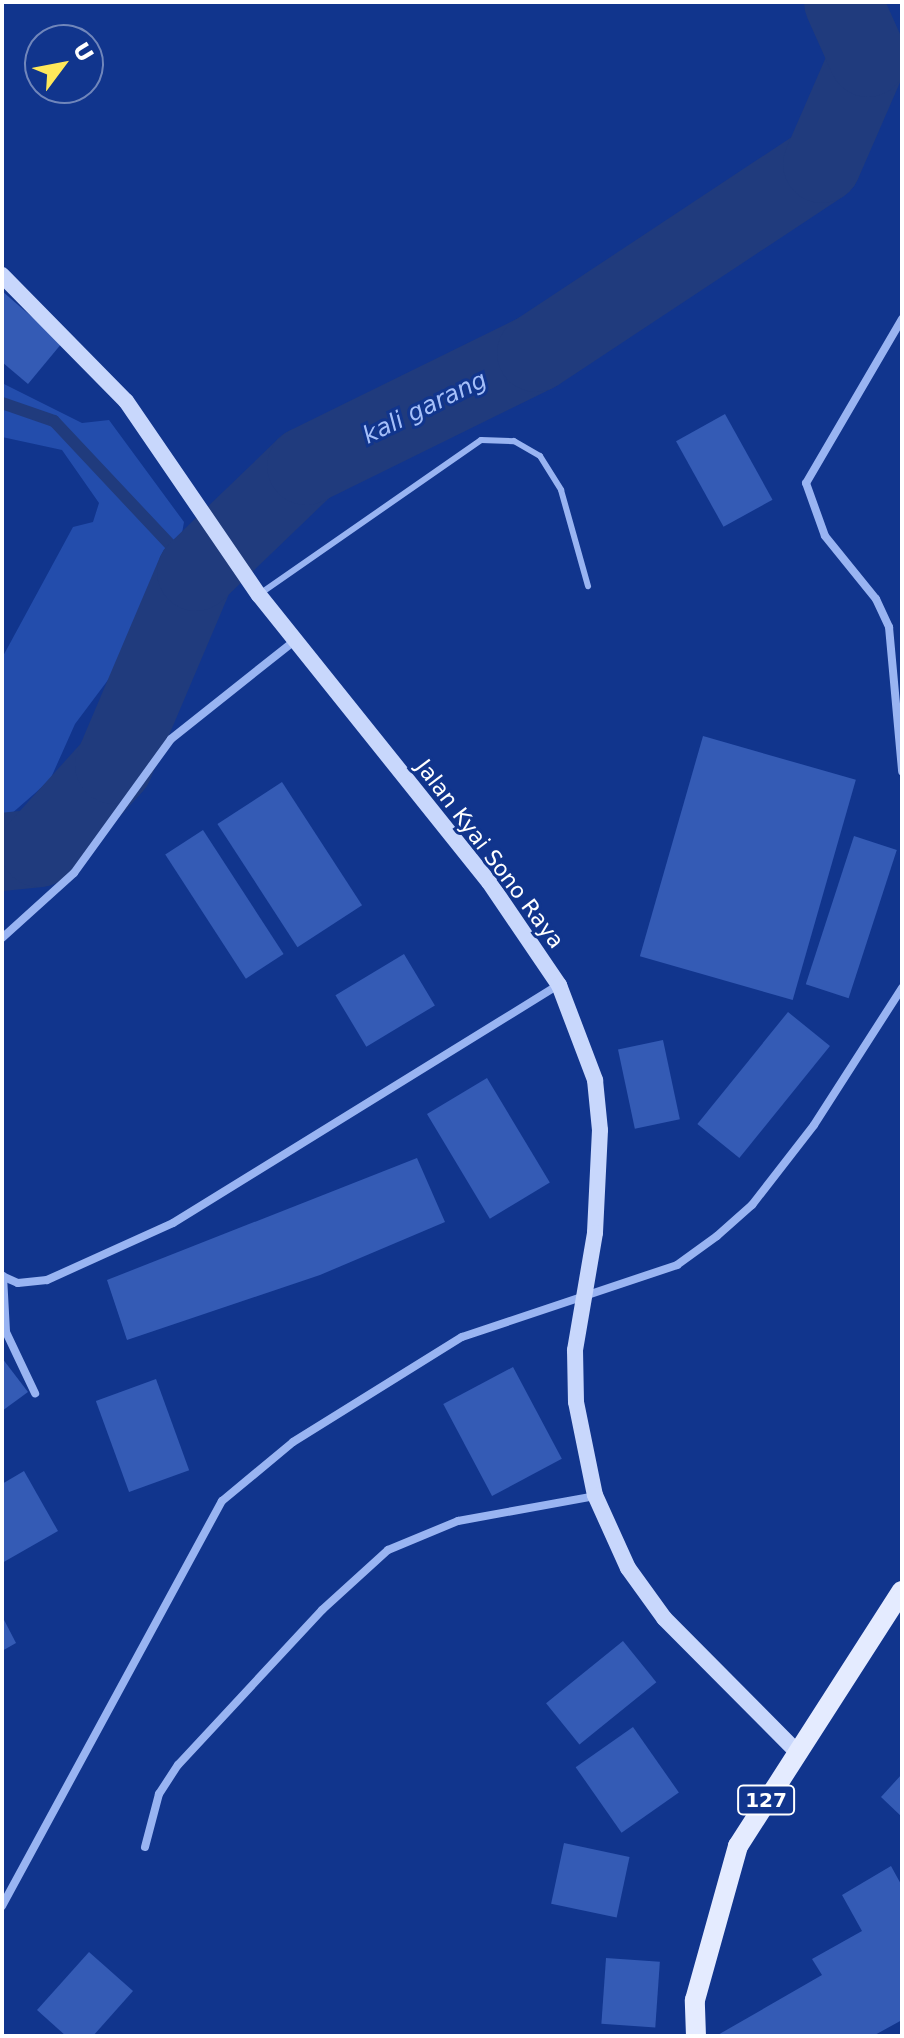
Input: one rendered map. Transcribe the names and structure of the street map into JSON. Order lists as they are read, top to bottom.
{
  "streets": {
    "main road": ["127"],
    "street": ["Jalan Kyai Sono Raya"]
  },
  "crossings": [
    ["Jalan Kyai Sono Raya", "127"]
  ],
  "water": ["kali garang"],
  "north": "top right"
}
